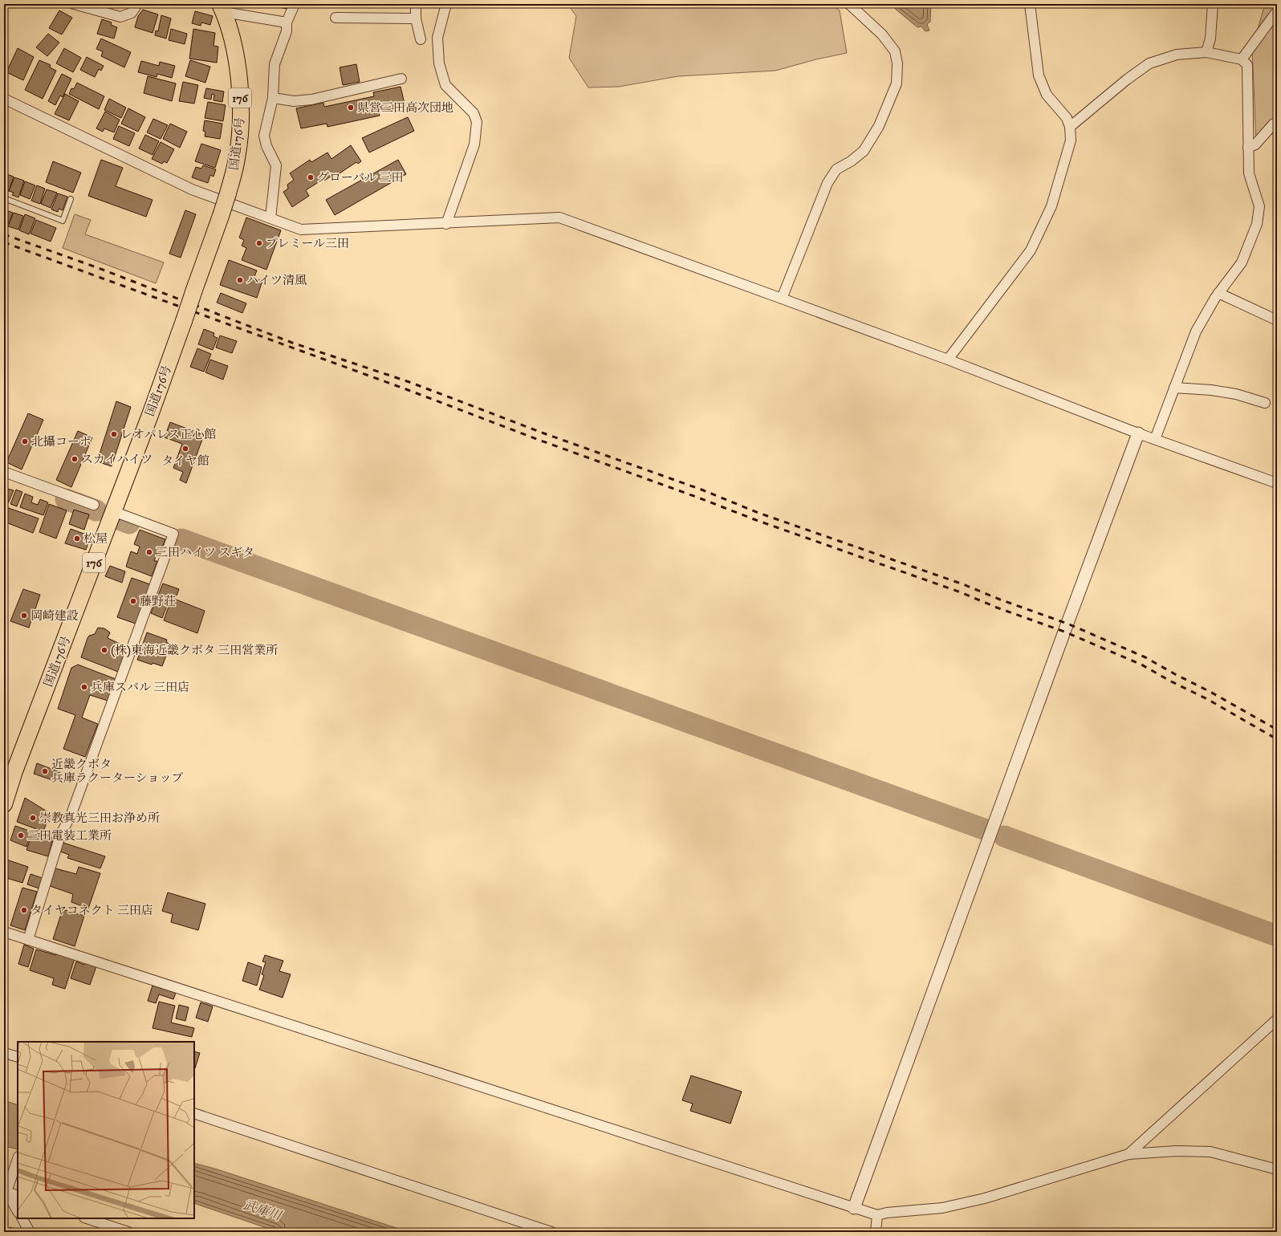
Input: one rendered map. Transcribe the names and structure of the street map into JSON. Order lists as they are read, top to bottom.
{
  "streets": {
    "highway": ["176", "国道176号"]
  },
  "water": ["武庫川"],
  "places": [
    "県営三田高次団地",
    "グローバル 三田",
    "プレミール三田",
    "ハイツ清風",
    "レオパレス正心館",
    "北攝コーポ",
    "タイヤ館",
    "スカイハイツ",
    "松屋",
    "三田ハイツ スギタ",
    "藤野荘",
    "岡崎建設",
    "(株)東海近畿クボタ 三田営業所",
    "兵庫スバル 三田店",
    "近畿クボタ 兵庫ラクーターショップ",
    "崇教真光三田お浄め所",
    "三田電装工業所",
    "タイヤコネクト 三田店"
  ]
}
